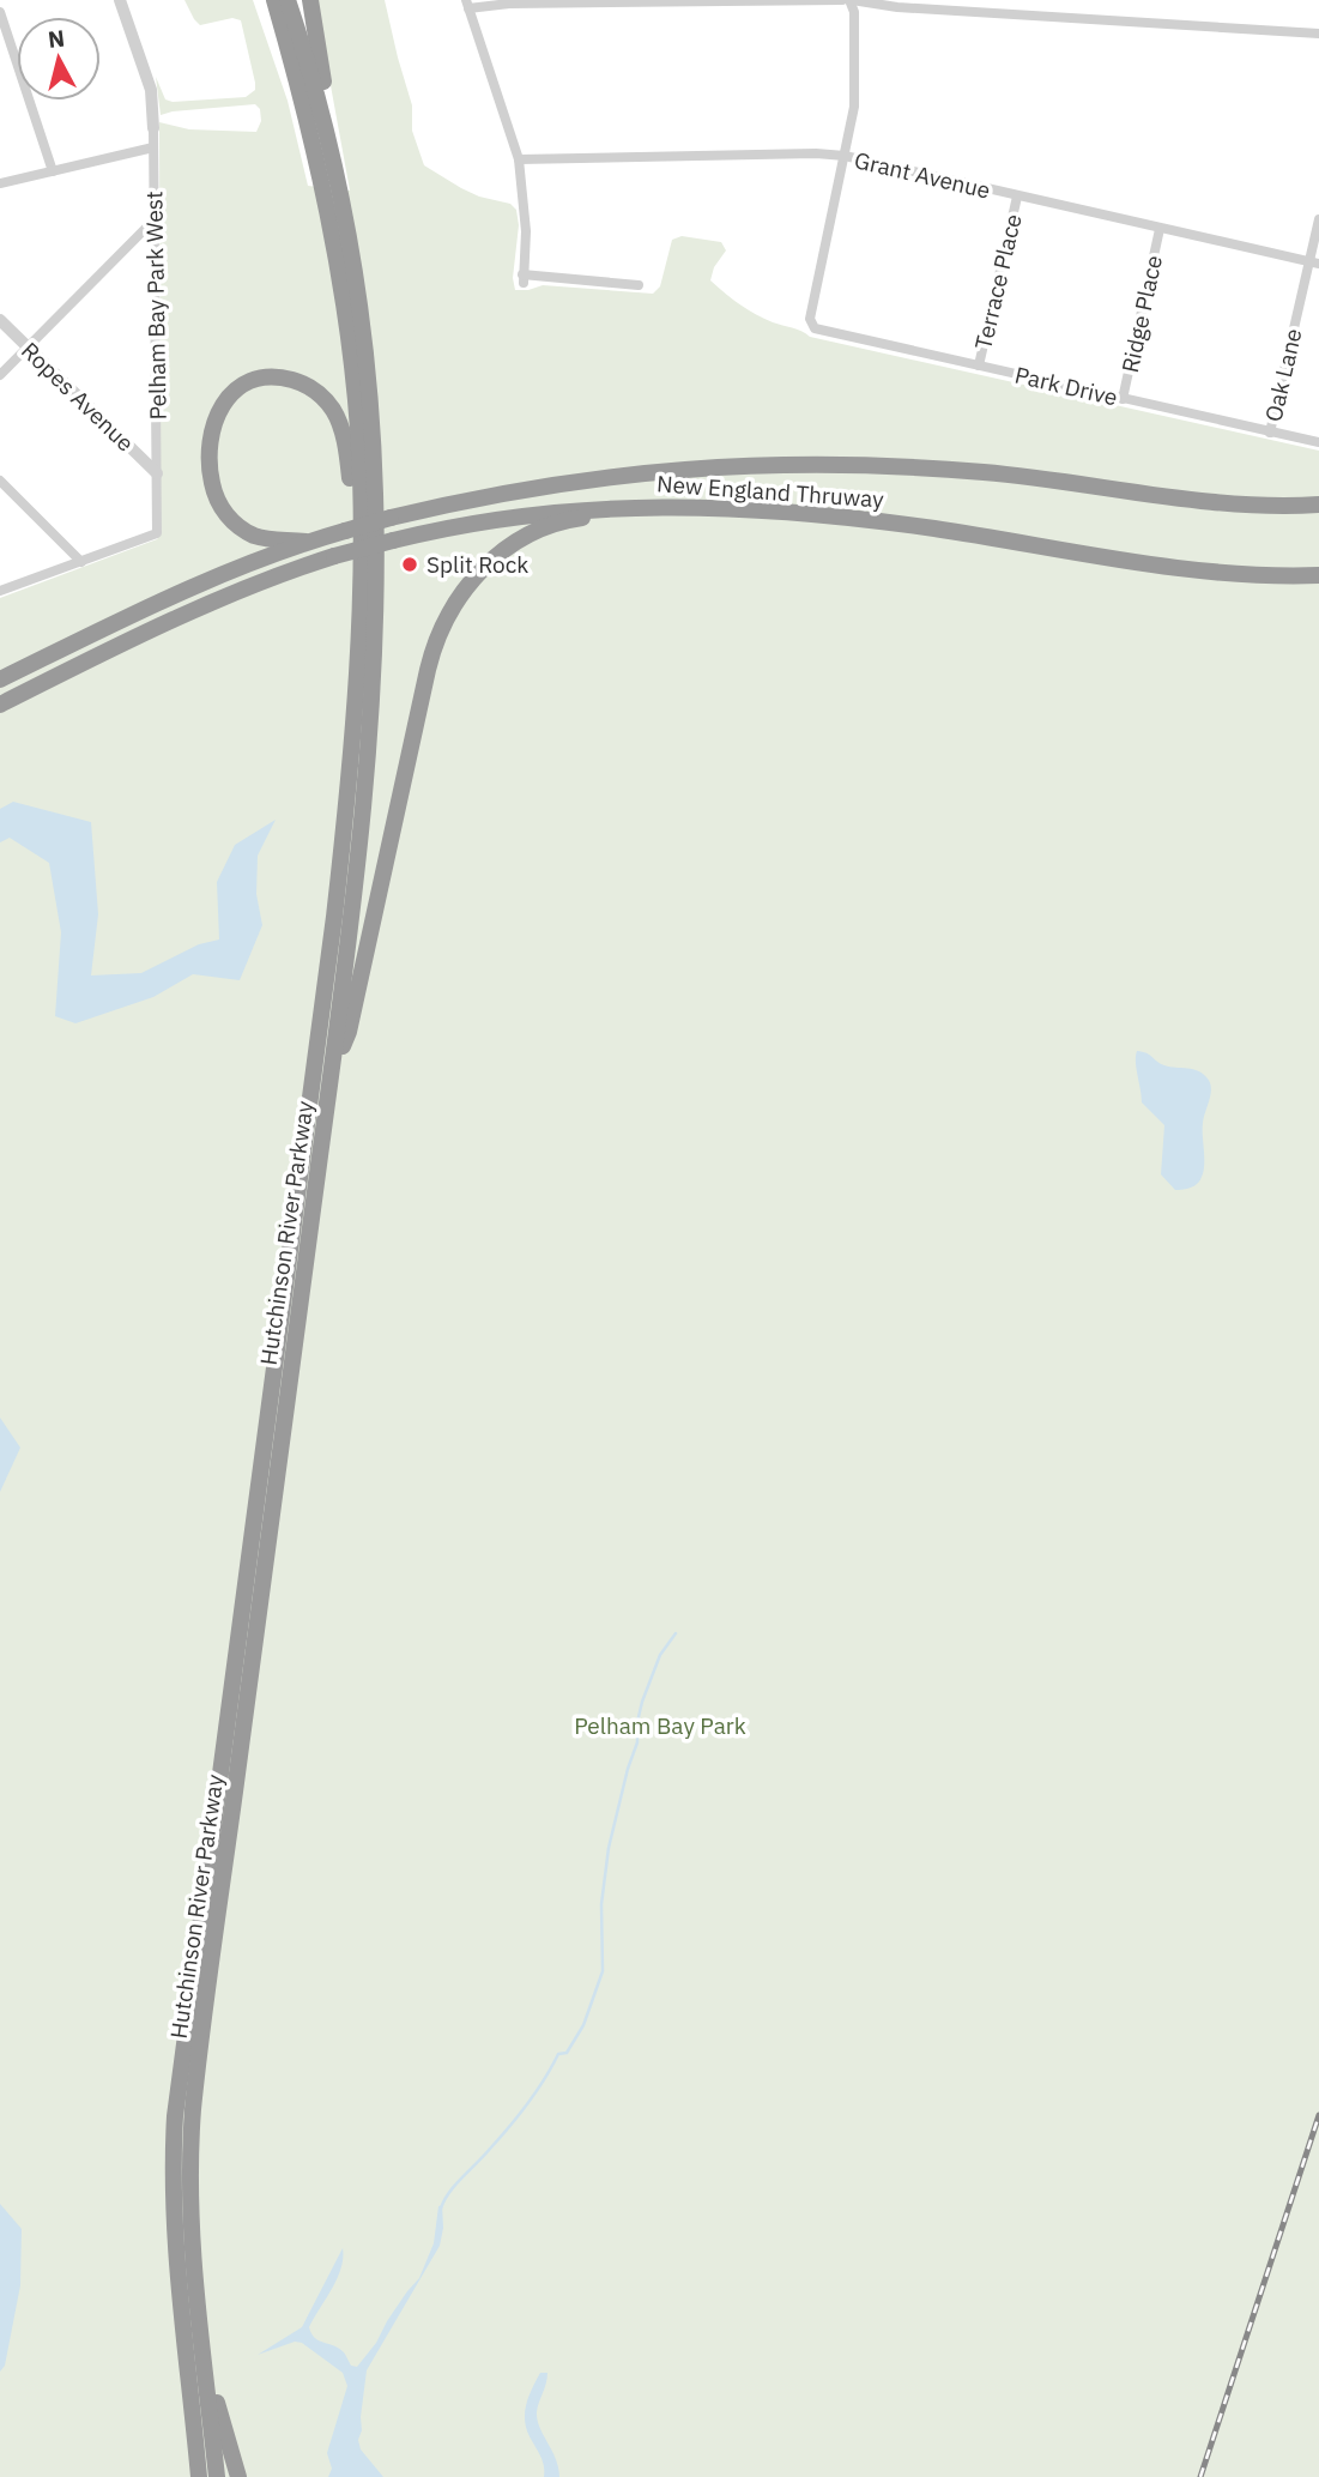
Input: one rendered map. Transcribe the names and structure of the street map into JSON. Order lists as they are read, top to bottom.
{
  "streets": {
    "highway": ["New England Thruway", "Hutchinson River Parkway"],
    "street": [
      "Grant Avenue",
      "Terrace Place",
      "Pelham Bay Park West",
      "Ridge Place",
      "Oak Lane",
      "Park Drive",
      "Ropes Avenue"
    ]
  },
  "crossings": [
    ["Grant Avenue", "Terrace Place"],
    ["Grant Avenue", "Ridge Place"],
    ["Grant Avenue", "Oak Lane"],
    ["Grant Avenue", "Park Drive"],
    ["Terrace Place", "Park Drive"],
    ["Pelham Bay Park West", "Ropes Avenue"],
    ["Ridge Place", "Park Drive"],
    ["Oak Lane", "Park Drive"]
  ],
  "parks": ["Pelham Bay Park"],
  "places": ["Split Rock"],
  "north": "top"
}
